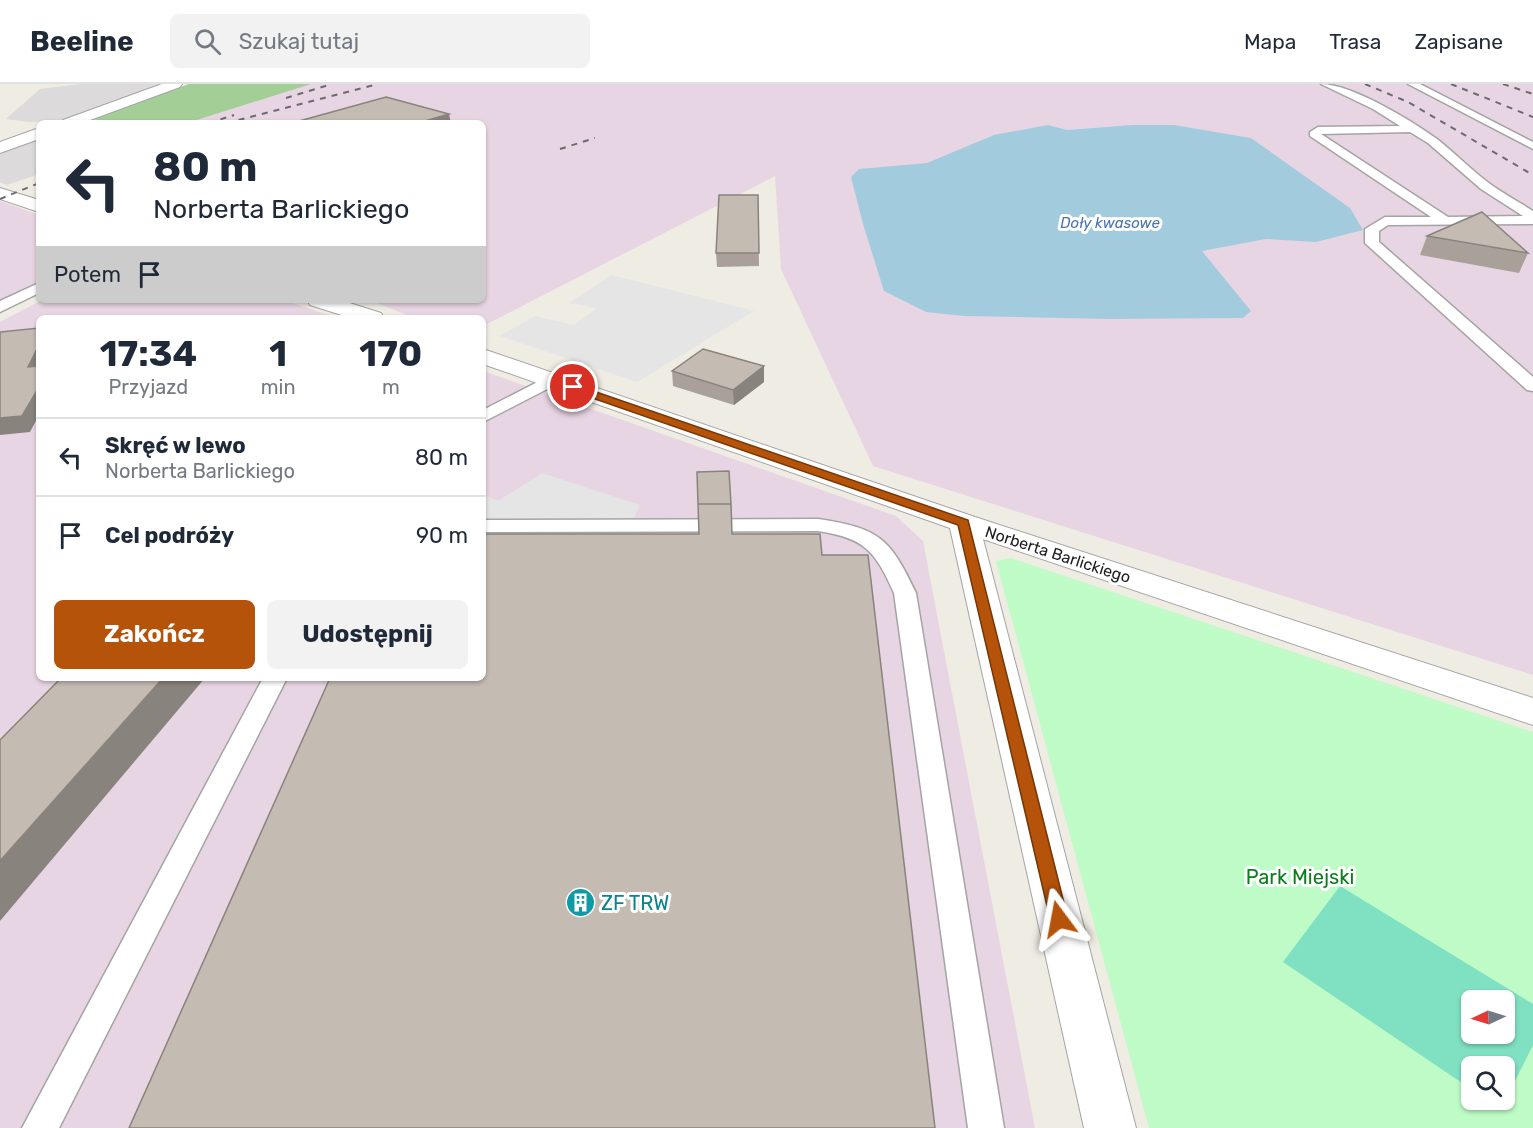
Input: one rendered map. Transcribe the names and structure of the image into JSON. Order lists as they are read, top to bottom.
{
  "streets": {
    "street": ["Norberta Barlickiego"]
  },
  "water": ["Doły kwasowe"],
  "parks": ["Park Miejski"],
  "places": {
    "building": ["ZF TRW"]
  },
  "north": "left",
  "page": {
    "header": "Beeline",
    "search": "Szukaj tutaj",
    "nav": ["Mapa", "Trasa", "Zapisane"],
    "turn": ["80 m", "Norberta Barlickiego"],
    "then": "Potem",
    "eta": [
      "17:34",
      "Przyjazd",
      "1",
      "min",
      "170",
      "m"
    ],
    "list": [
      {
        "name": "Skręć w lewo",
        "note": "Norberta Barlickiego",
        "value": "80 m"
      },
      {
        "name": "Cel podróży",
        "value": "90 m"
      }
    ],
    "buttons": ["Zakończ", "Udostępnij"]
  }
}
